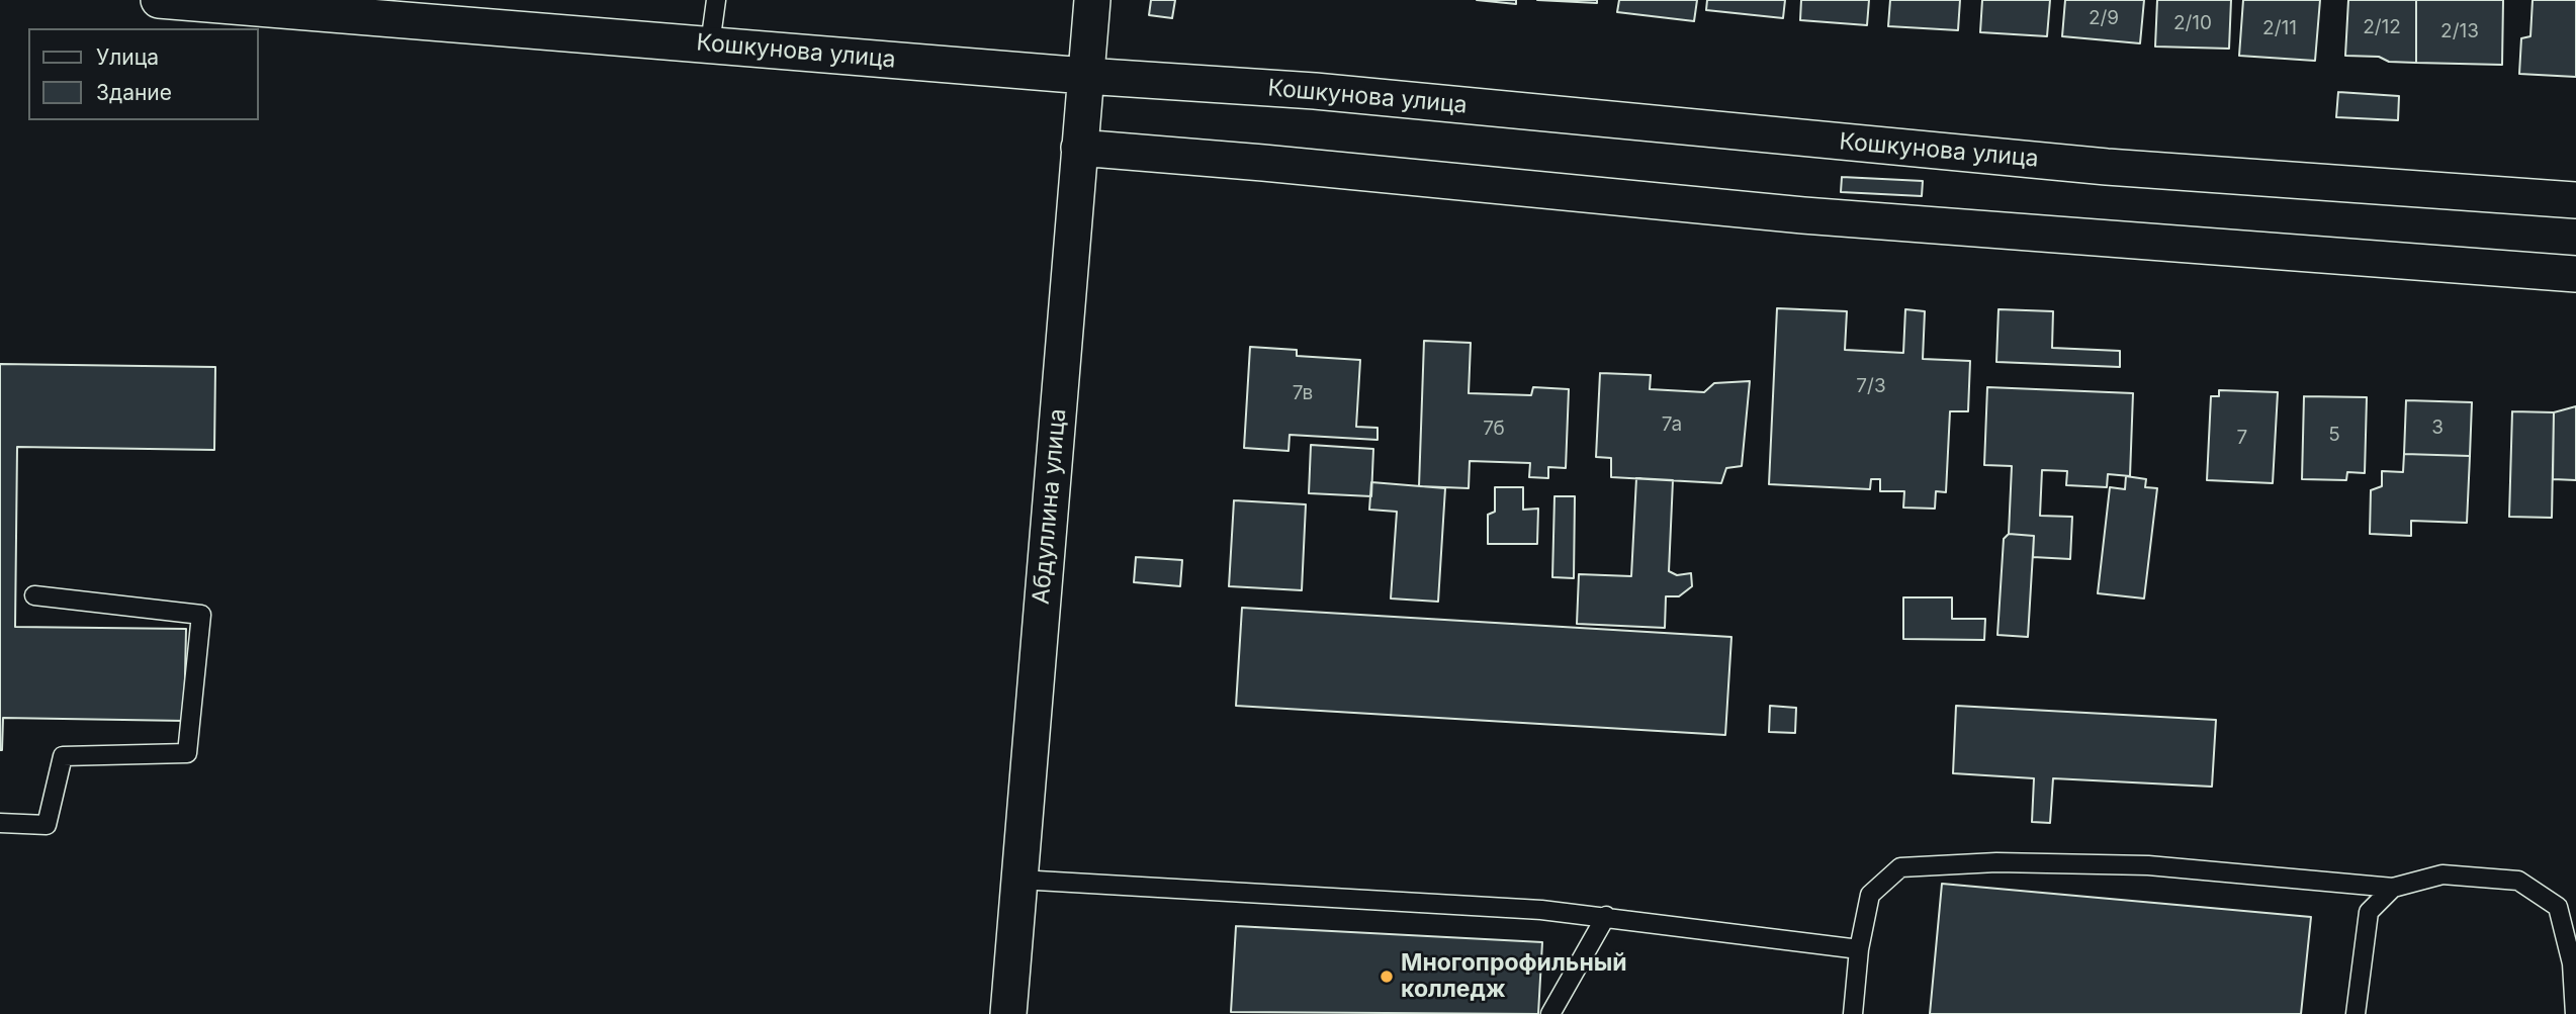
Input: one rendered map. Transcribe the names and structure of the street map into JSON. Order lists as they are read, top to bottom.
{
  "streets": {
    "street": ["Кошкунова улица", "Абдуллина улица"]
  },
  "crossings": [
    ["Кошкунова улица", "Абдуллина улица"]
  ],
  "places": ["Многопрофильный колледж"],
  "house_numbers": [
    "2/9",
    "2/10",
    "2/12",
    "2/11",
    "2/13",
    "7/3",
    "7в",
    "7а",
    "3",
    "7б",
    "5",
    "7"
  ],
  "legend": ["Улица", "Здание"]
}
